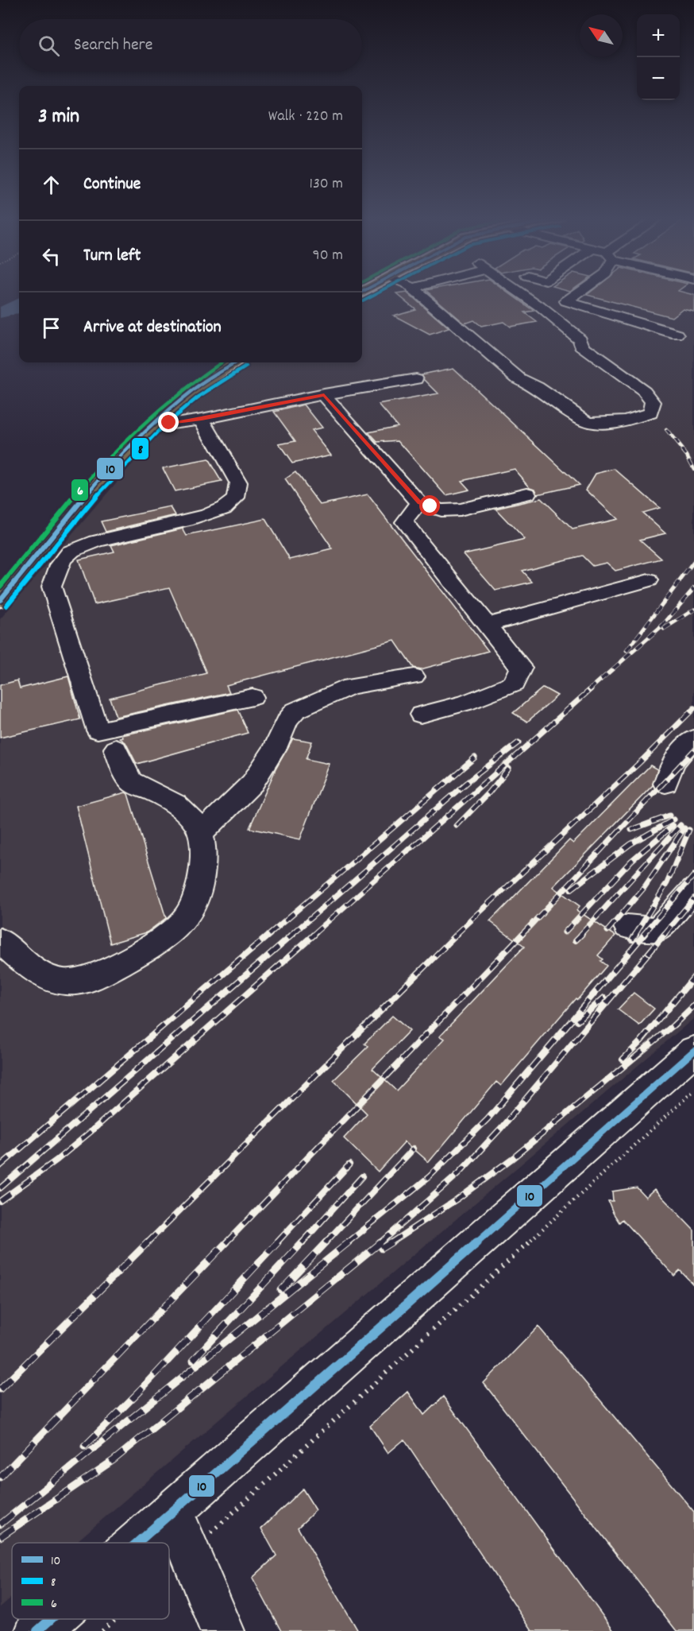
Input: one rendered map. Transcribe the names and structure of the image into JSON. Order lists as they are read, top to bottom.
{
  "lines": ["transit line 8", "transit line 10", "transit line 6"],
  "legend": ["10", "8", "6"],
  "north": "top left",
  "page": {
    "map_buttons": ["+", "−"],
    "search": "Search here",
    "heading": ["3 min", "Walk · 220 m"],
    "list": [
      ["Continue", "130 m"],
      ["Turn left", "90 m"],
      "Arrive at destination"
    ]
  }
}
